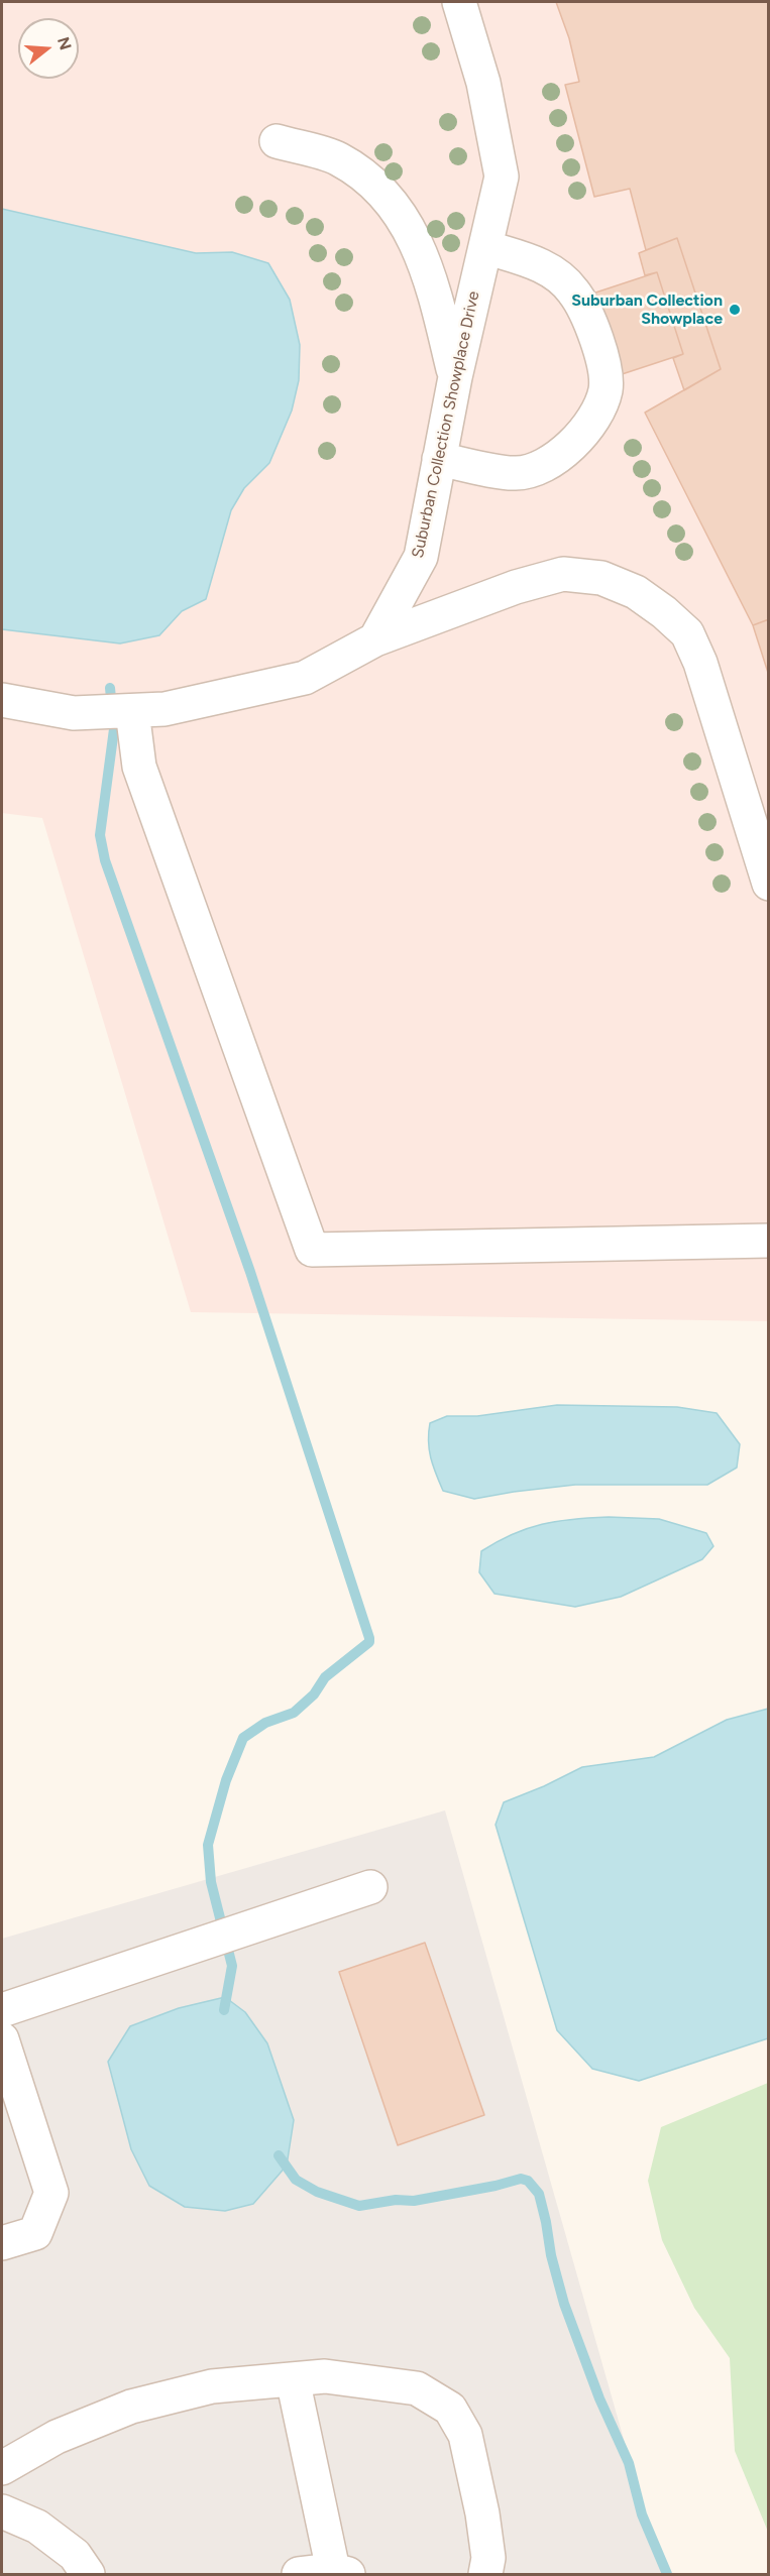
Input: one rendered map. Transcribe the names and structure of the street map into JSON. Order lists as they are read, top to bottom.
{
  "streets": {
    "lane": ["Suburban Collection Showplace Drive"]
  },
  "places": ["Suburban Collection Showplace"],
  "north": "right"
}
